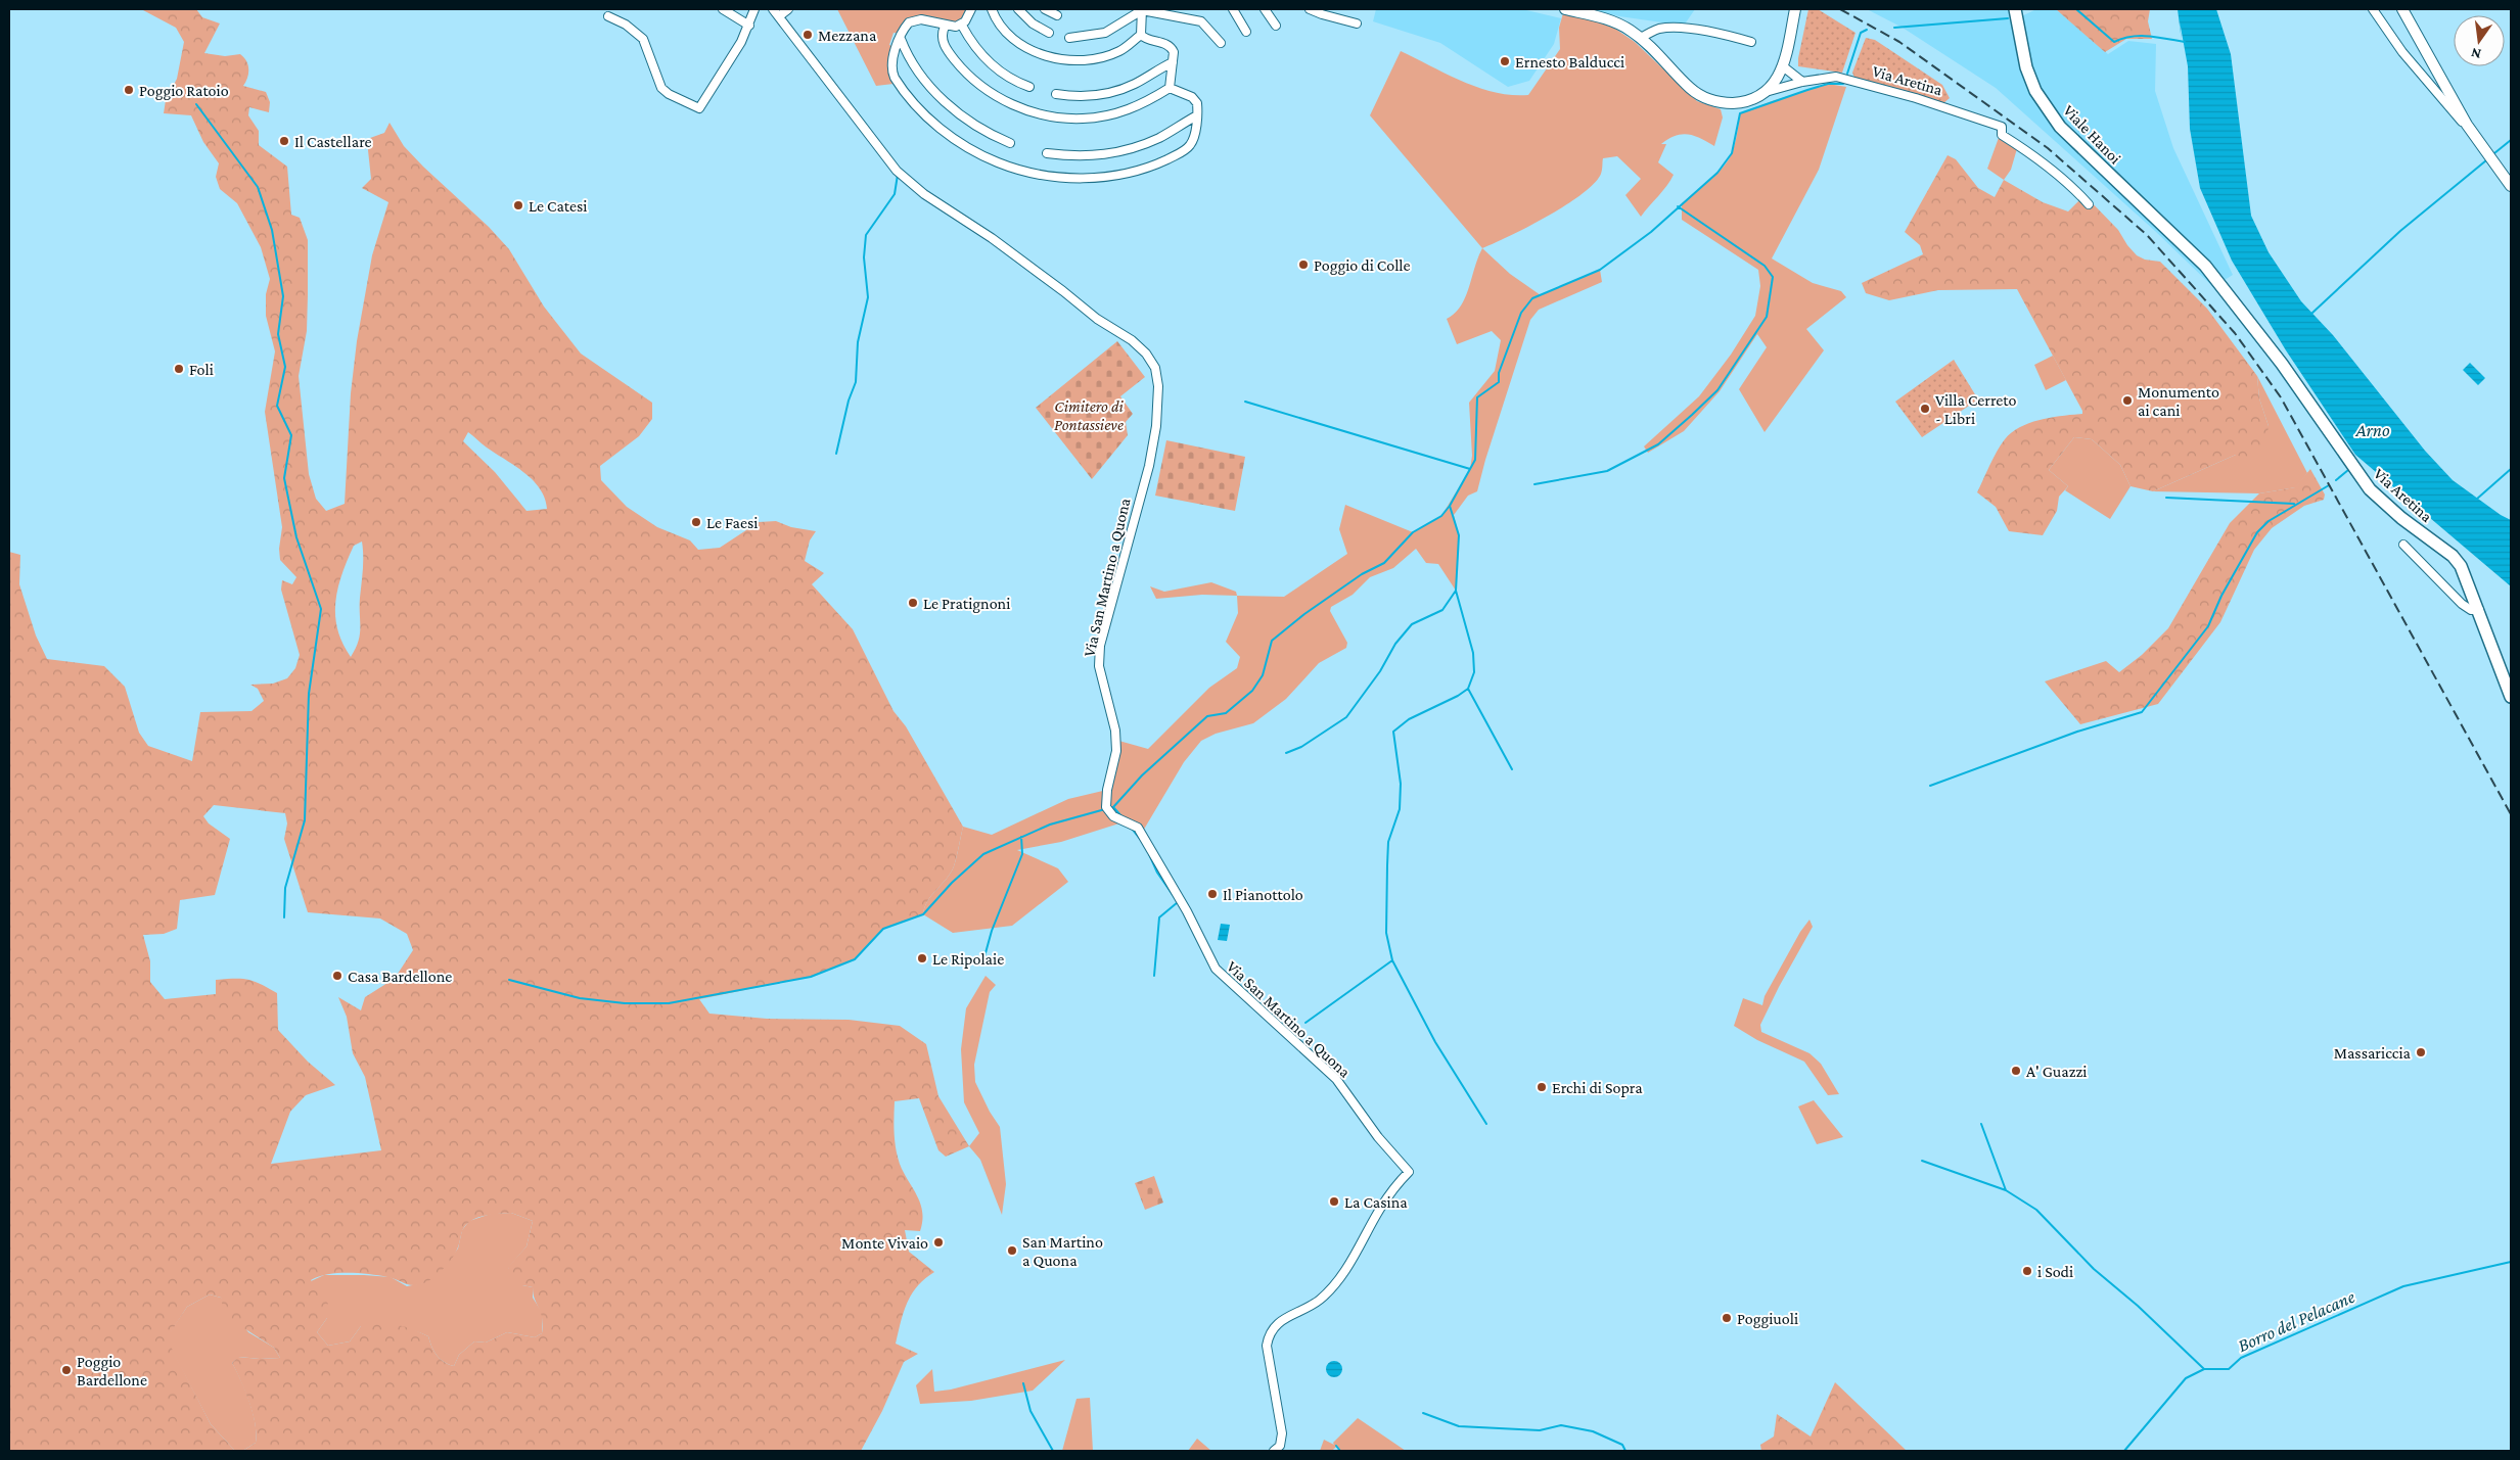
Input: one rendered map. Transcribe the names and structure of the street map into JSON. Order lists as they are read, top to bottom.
{
  "streets": {
    "main road": ["Via Aretina", "Viale Hanoi"],
    "street": ["Via San Martino a Quona"]
  },
  "crossings": [
    ["Via Aretina", "Viale Hanoi"]
  ],
  "water": ["Arno", "Borro del Pelacane"],
  "parks": ["Cimitero di Pontassieve"],
  "places": [
    "Mezzana",
    "Ernesto Balducci",
    "Poggio Ratoio",
    "Il Castellare",
    "Le Catesi",
    "Poggio di Colle",
    "Foli",
    "Monumento ai cani",
    "Villa Cerreto - Libri",
    "Le Faesi",
    "Le Pratignoni",
    "Il Pianottolo",
    "Le Ripolaie",
    "Casa Bardellone",
    "Massariccia",
    "A' Guazzi",
    "Erchi di Sopra",
    "La Casina",
    "Monte Vivaio",
    "San Martino a Quona",
    "i Sodi",
    "Poggiuoli",
    "Poggio Bardellone"
  ],
  "north": "bottom"
}
